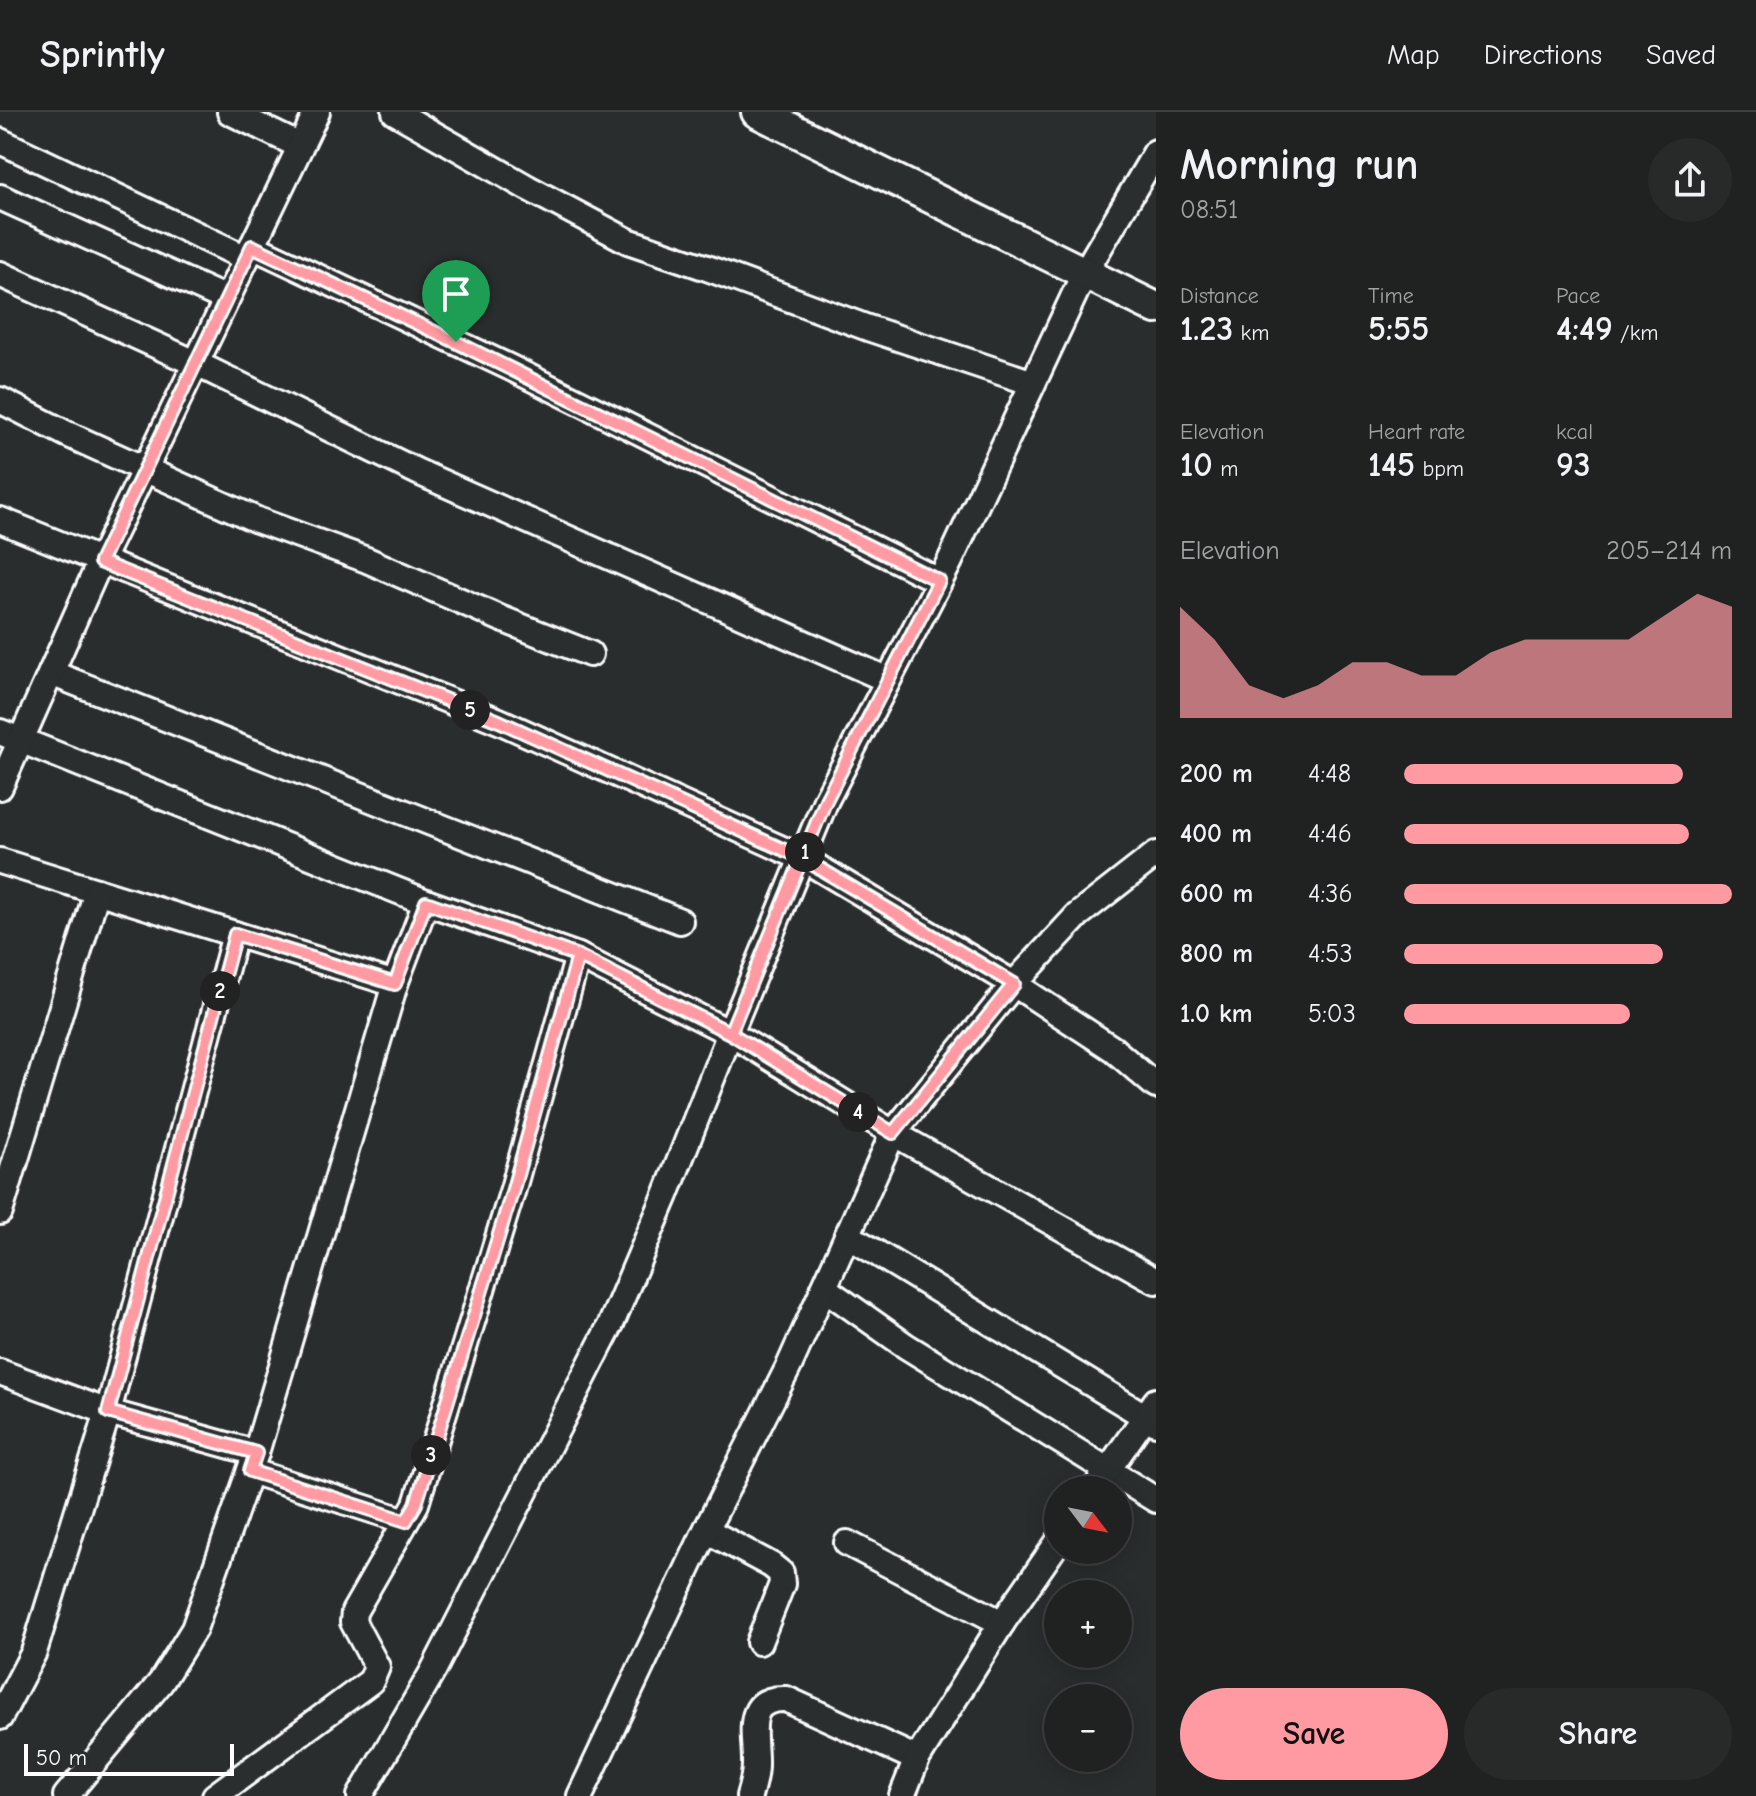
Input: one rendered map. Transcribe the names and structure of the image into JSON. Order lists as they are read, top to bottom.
{
  "scale_bar": "50 m",
  "north": "bottom right",
  "page": {
    "header": "Sprintly",
    "nav": ["Map", "Directions", "Saved"],
    "heading": ["Morning run", "08:51"],
    "stats": [
      ["Distance", "1.23 km"],
      ["Time", "5:55"],
      ["Pace", "4:49 /km"],
      ["Elevation", "10 m"],
      ["Heart rate", "145 bpm"],
      ["kcal", "93"]
    ],
    "chart": ["Elevation", "205–214 m"],
    "pins": [
      "5",
      "1",
      "2",
      "4",
      "3"
    ],
    "list": [
      {
        "name": "200 m",
        "note": "4:48"
      },
      {
        "name": "400 m",
        "note": "4:46"
      },
      {
        "name": "600 m",
        "note": "4:36"
      },
      {
        "name": "800 m",
        "note": "4:53"
      },
      {
        "name": "1.0 km",
        "note": "5:03"
      }
    ],
    "map_buttons": ["+", "−"],
    "buttons": ["Save", "Share"],
    "scale": "50 m"
  }
}
